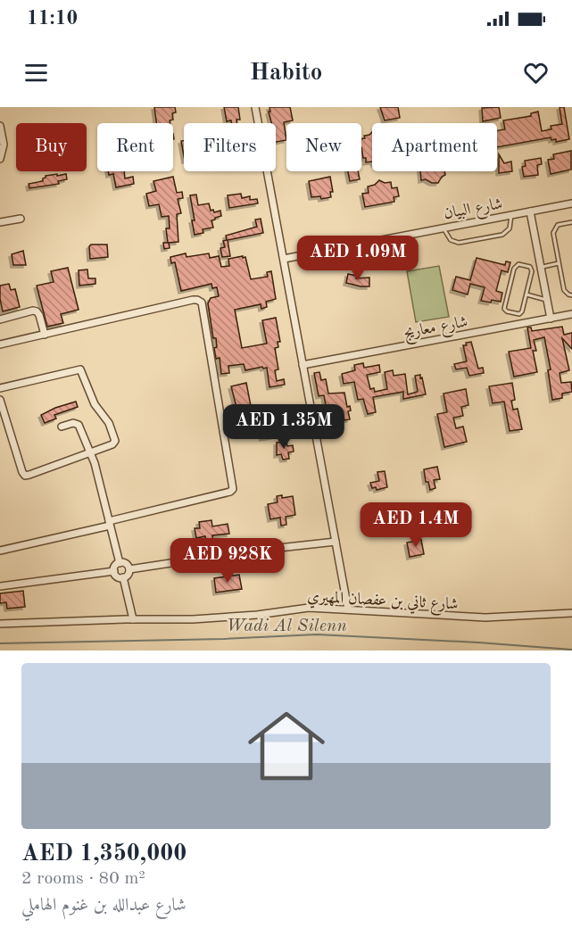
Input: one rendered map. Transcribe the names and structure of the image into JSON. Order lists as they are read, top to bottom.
{
  "streets": {
    "street": ["شارع البيان", "شارع معاريج", "شارع ثاني بن عفصان المهيري"]
  },
  "water": ["Wadi Al Silenn"],
  "page": {
    "status": "11:10",
    "header": "Habito",
    "chip": [
      "Buy",
      "Rent",
      "Filters",
      "New",
      "Apartment"
    ],
    "price": [
      "AED 1.09M",
      "AED 1.35M",
      "AED 1.4M",
      "AED 928K"
    ],
    "list": [
      {
        "name": "AED 1,350,000",
        "note": "2 rooms · 80 m² · شارع عبدالله بن غنوم الهاملي"
      }
    ]
  }
}
